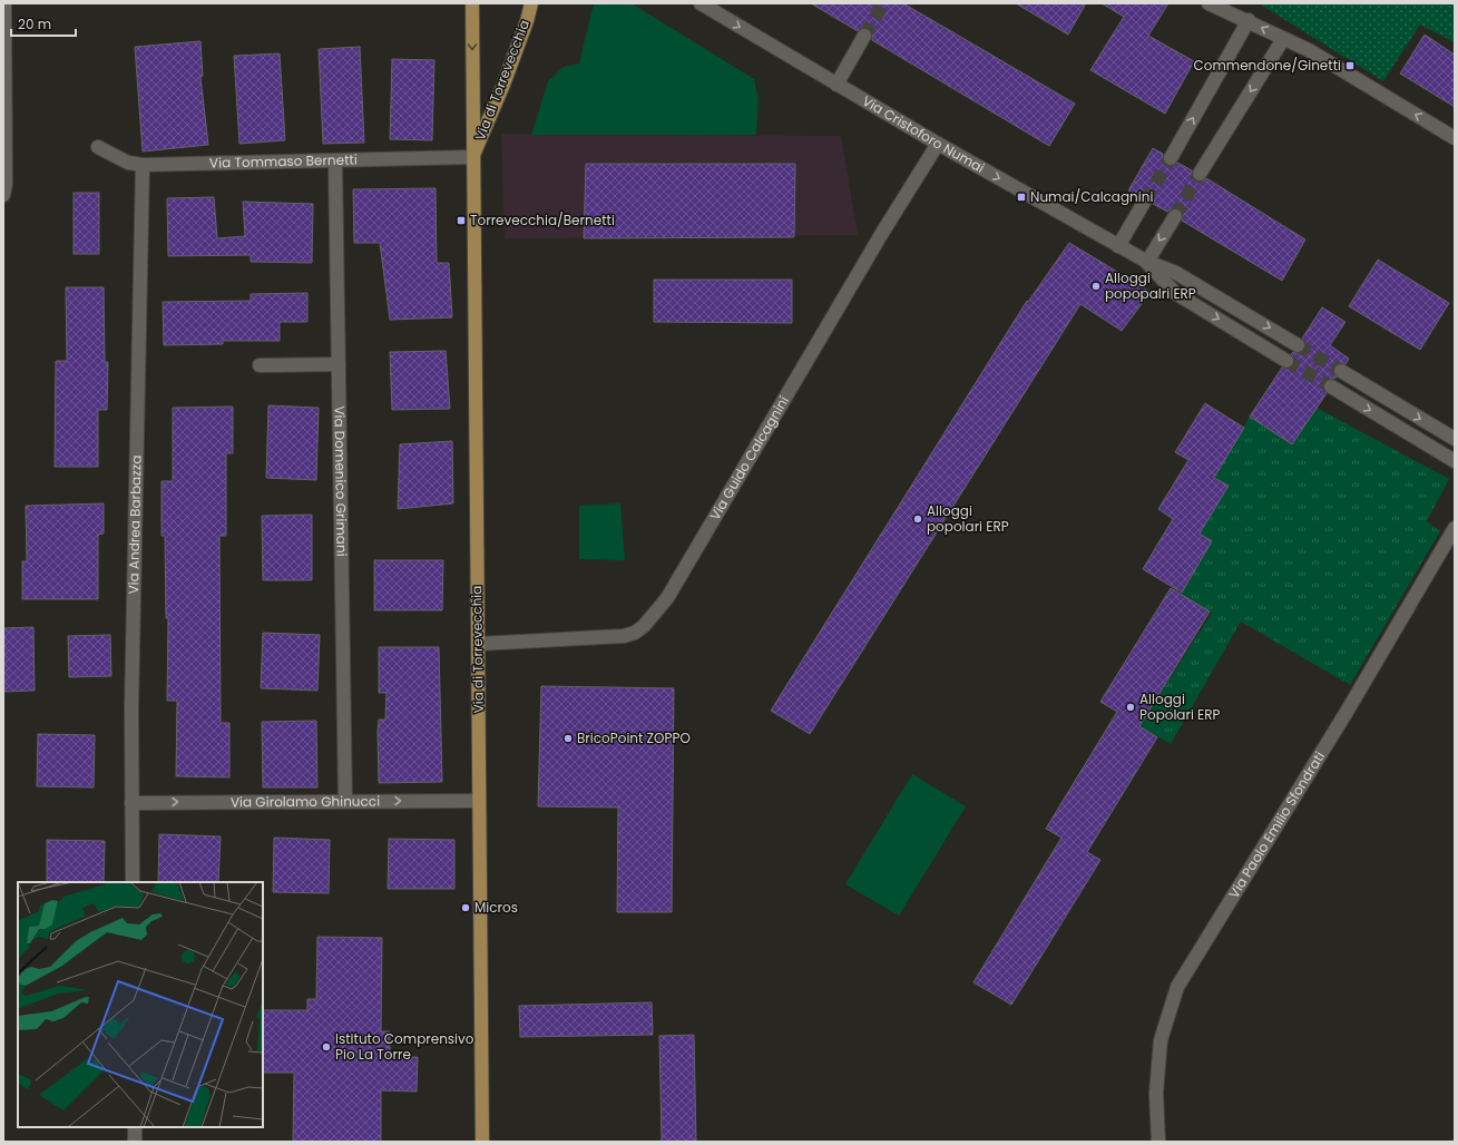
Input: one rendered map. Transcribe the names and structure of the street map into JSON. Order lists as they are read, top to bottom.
{
  "streets": {
    "main road": ["Via di Torrevecchia"],
    "street": [
      "Via Cristoforo Numai",
      "Via Tommaso Bernetti",
      "Via Guido Calcagnini",
      "Via Domenico Grimani",
      "Via Andrea Barbazza",
      "Via Girolamo Ghinucci",
      "Via Paolo Emilio Sfondrati"
    ]
  },
  "crossings": [
    ["Via di Torrevecchia", "Via Tommaso Bernetti"],
    ["Via di Torrevecchia", "Via Guido Calcagnini"],
    ["Via di Torrevecchia", "Via Girolamo Ghinucci"],
    ["Via Cristoforo Numai", "Via Guido Calcagnini"],
    ["Via Tommaso Bernetti", "Via Domenico Grimani"],
    ["Via Tommaso Bernetti", "Via Andrea Barbazza"],
    ["Via Domenico Grimani", "Via Girolamo Ghinucci"],
    ["Via Andrea Barbazza", "Via Girolamo Ghinucci"]
  ],
  "one_way": ["Via Cristoforo Numai", "Via Girolamo Ghinucci"],
  "places": {
    "transit": ["Commendone/Ginetti", "Numai/Calcagnini", "Torrevecchia/Bernetti"],
    "other": [
      "Alloggi popopalri ERP",
      "Alloggi popolari ERP",
      "Alloggi Popolari ERP",
      "BricoPoint ZOPPO",
      "Micros",
      "Istituto Comprensivo Pio La Torre"
    ]
  },
  "scale_bar": "20 m"
}
